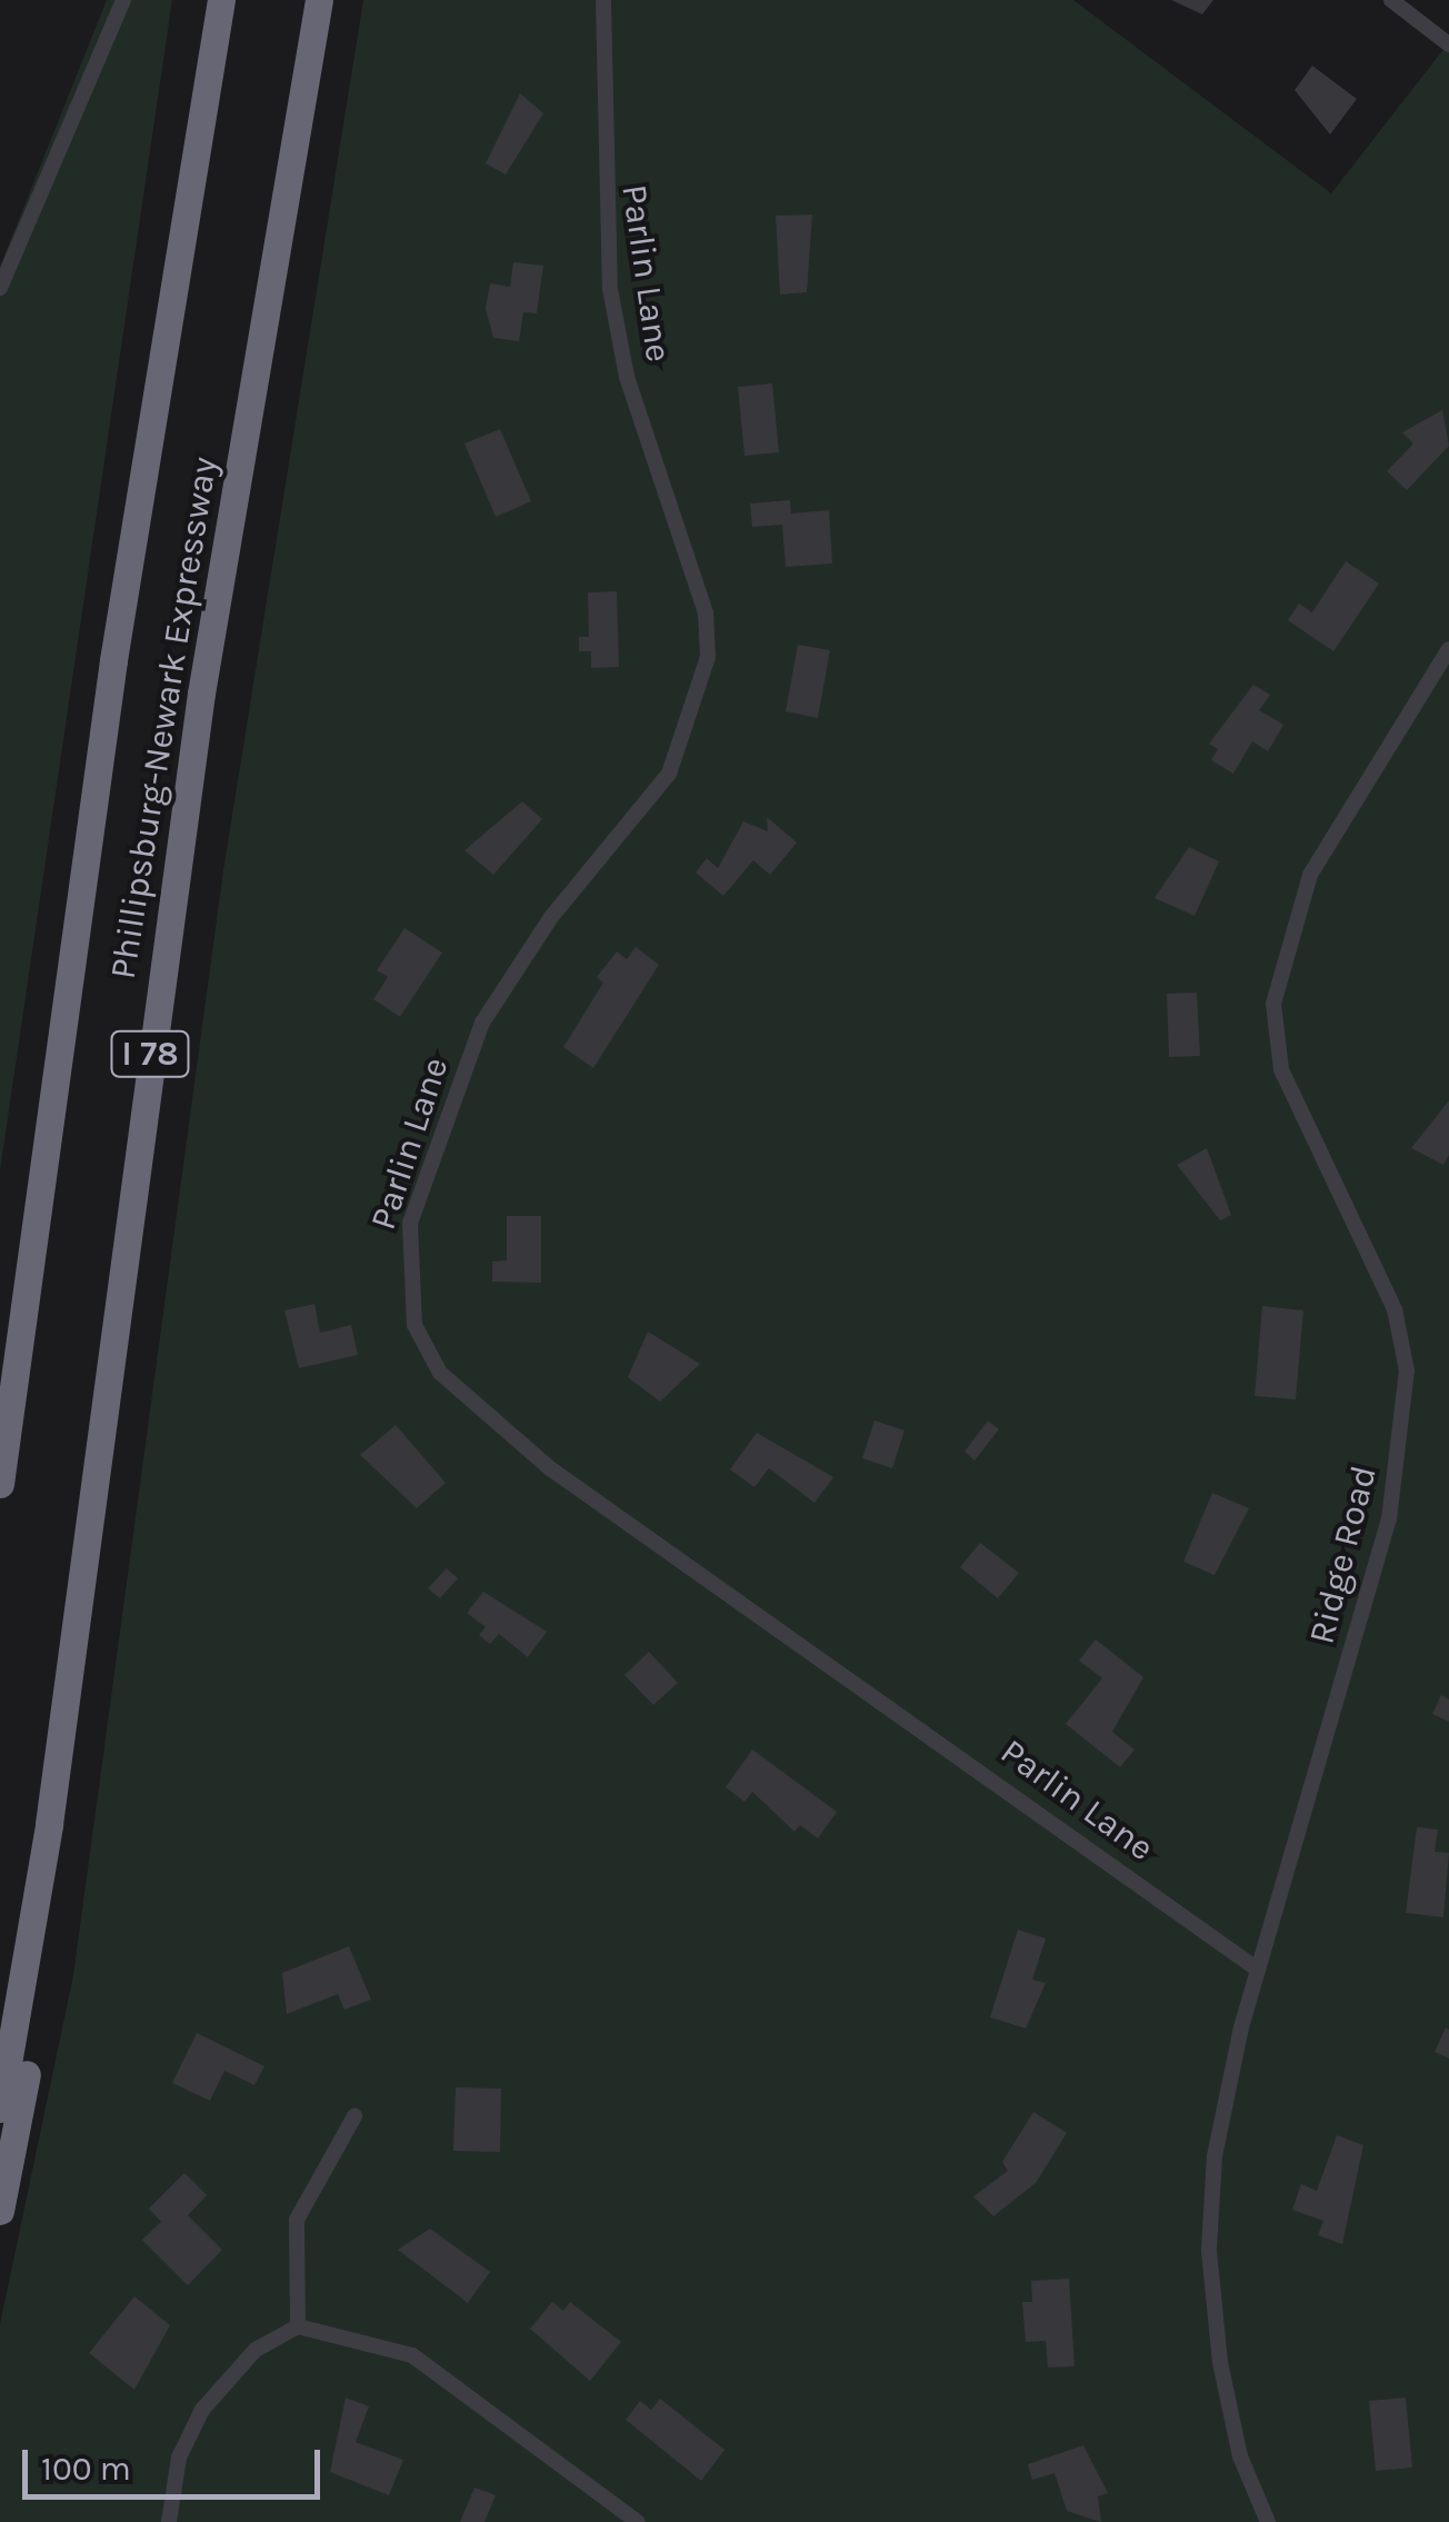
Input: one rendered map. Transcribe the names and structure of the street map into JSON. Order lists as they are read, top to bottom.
{
  "streets": {
    "highway": ["Phillipsburg-Newark Expressway", "I 78"],
    "street": ["Parlin Lane", "Ridge Road"]
  },
  "crossings": [
    ["Parlin Lane", "Ridge Road"]
  ],
  "scale_bar": "100 m"
}
